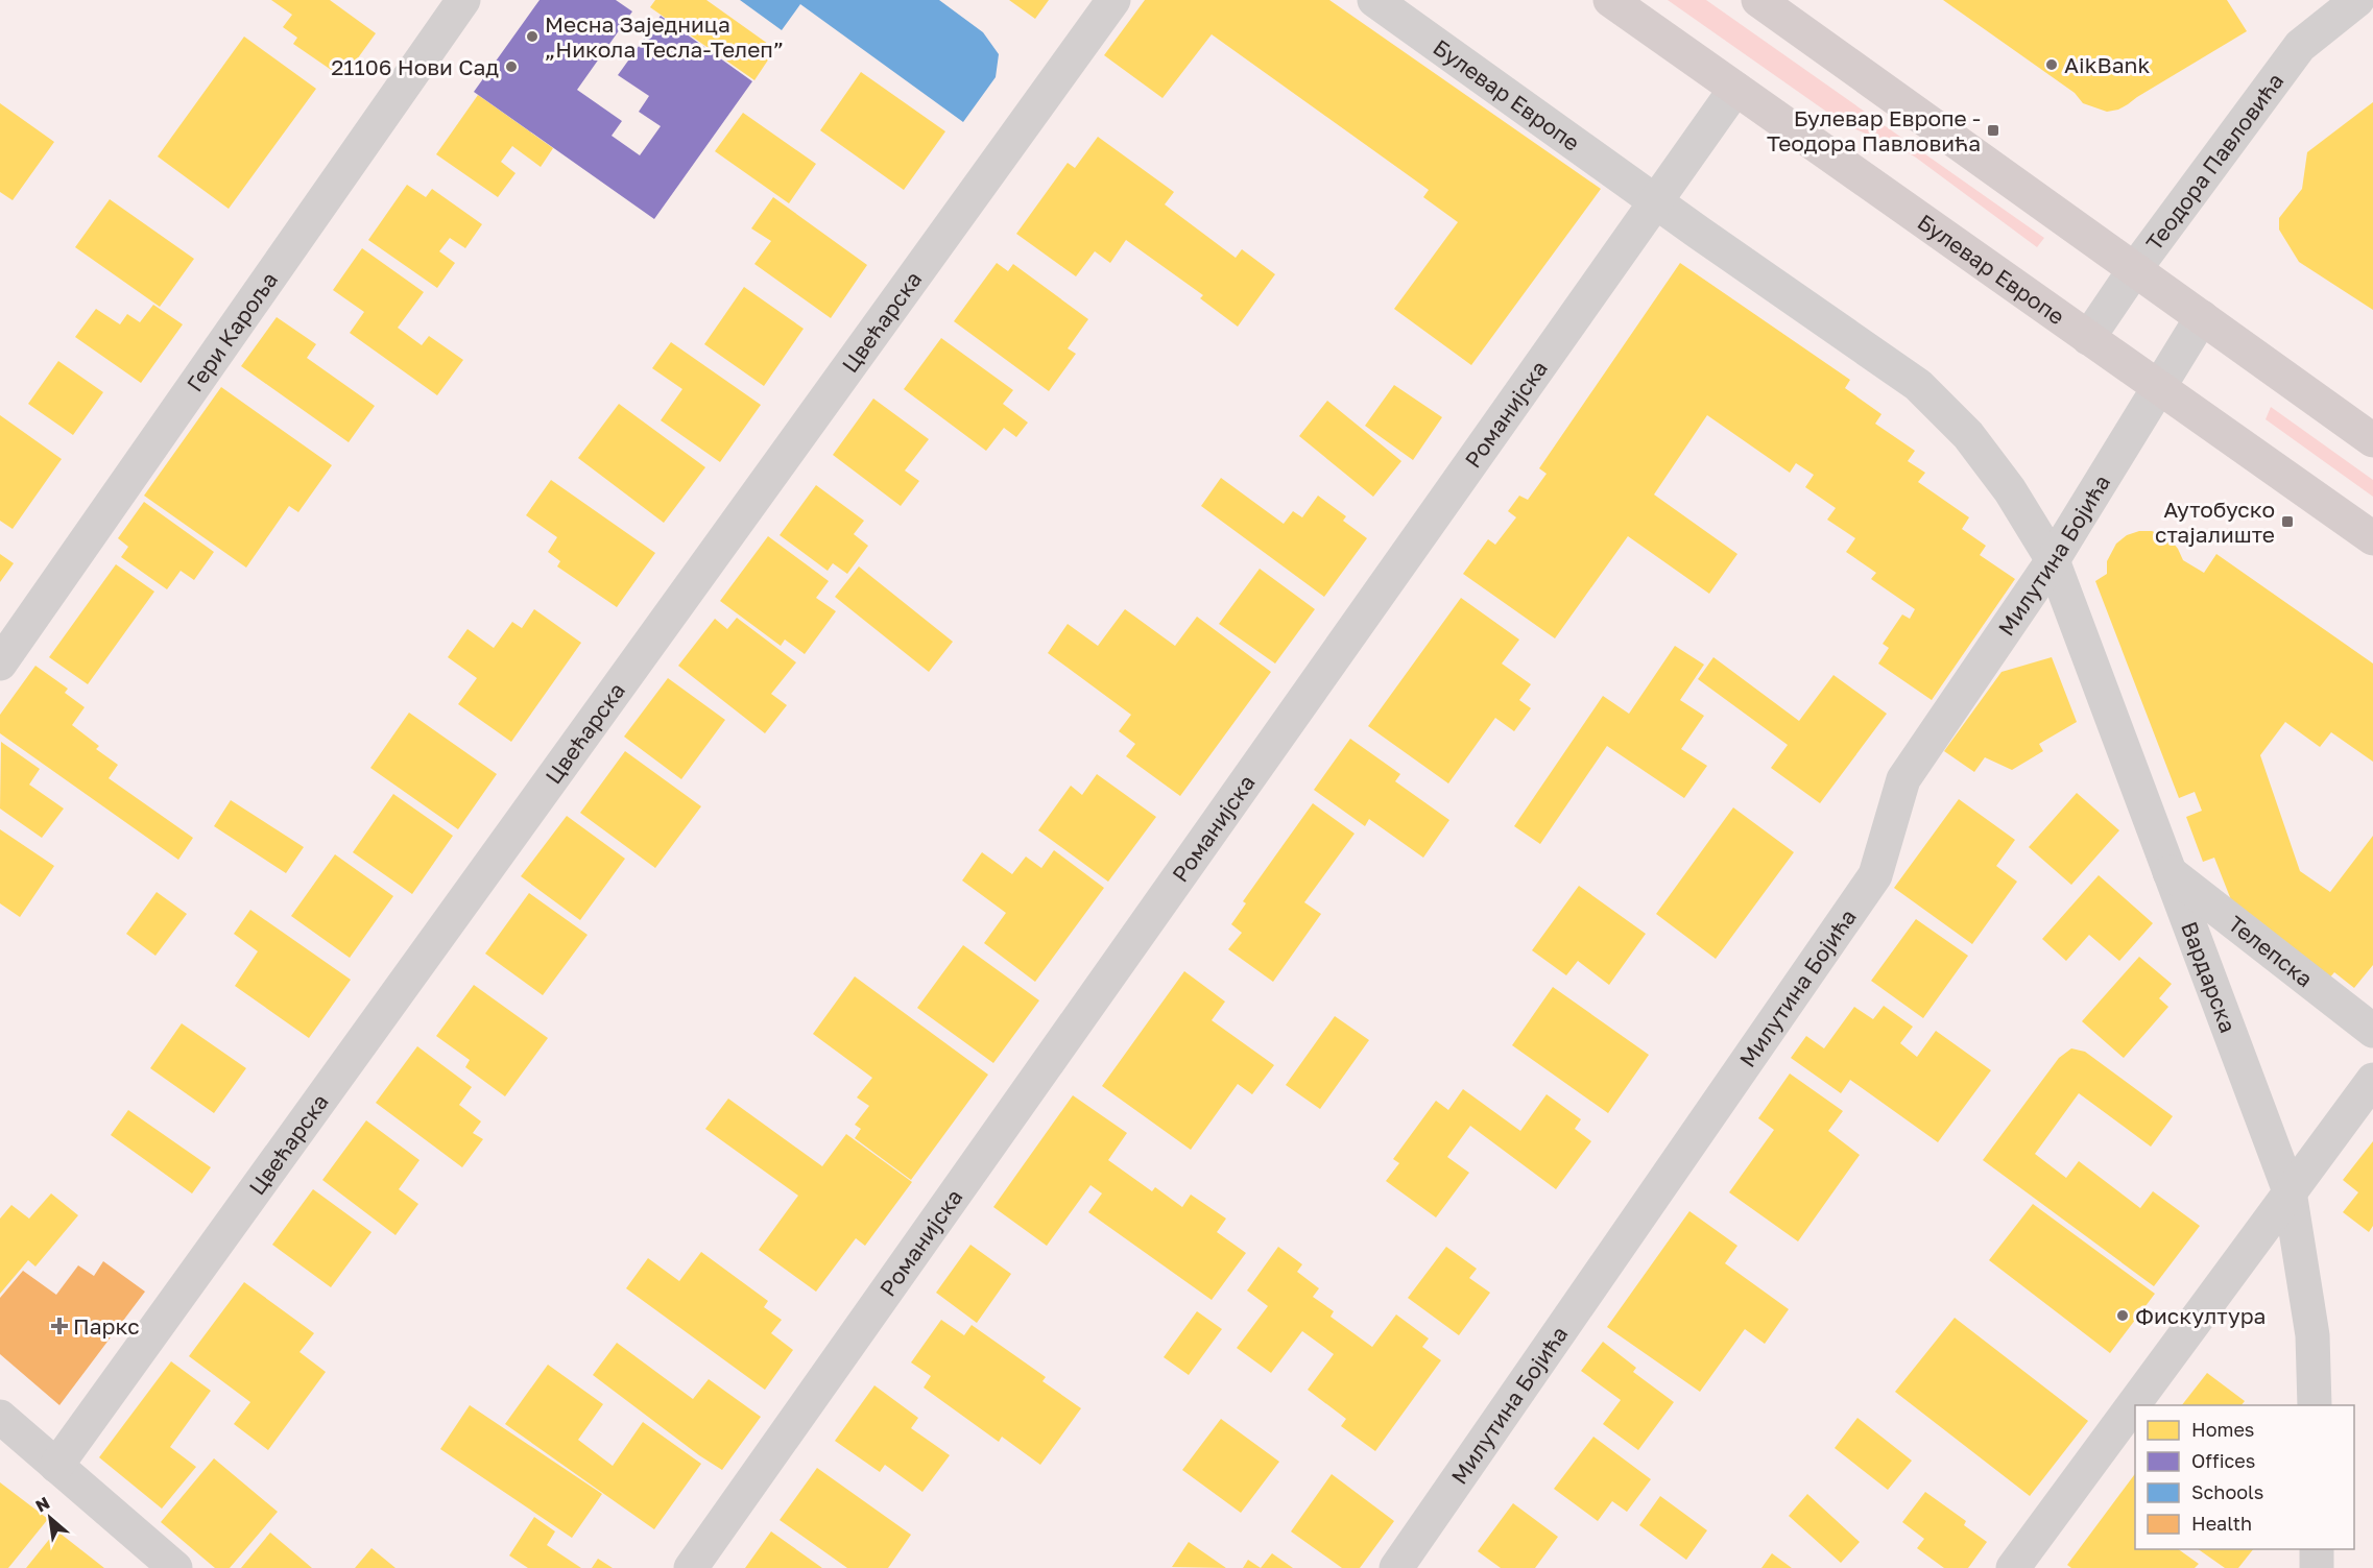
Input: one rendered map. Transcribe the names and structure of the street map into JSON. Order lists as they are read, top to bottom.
{
  "streets": {
    "main road": ["Булевар Европе"],
    "street": [
      "Теодора Павловића",
      "Цвећарска",
      "Гери Кароља",
      "Романијска",
      "Милутина Бојића",
      "Телепска",
      "Вардарска"
    ]
  },
  "crossings": [
    ["Булевар Европе", "Теодора Павловића"],
    ["Булевар Европе", "Романијска"],
    ["Булевар Европе", "Милутина Бојића"],
    ["Булевар Европе", "Вардарска"],
    ["Милутина Бојића", "Вардарска"],
    ["Телепска", "Вардарска"]
  ],
  "places": {
    "other": [
      "Месна Заједница „Никола Тесла-Телеп”",
      "AikBank",
      "21106 Нови Сад",
      "Фискултура"
    ],
    "transit": ["Булевар Европе - Теодора Павловића", "Аутобуско стајалиште"],
    "health": ["Паркс"]
  },
  "legend": [
    "Homes",
    "Offices",
    "Schools",
    "Health"
  ],
  "north": "top left"
}
